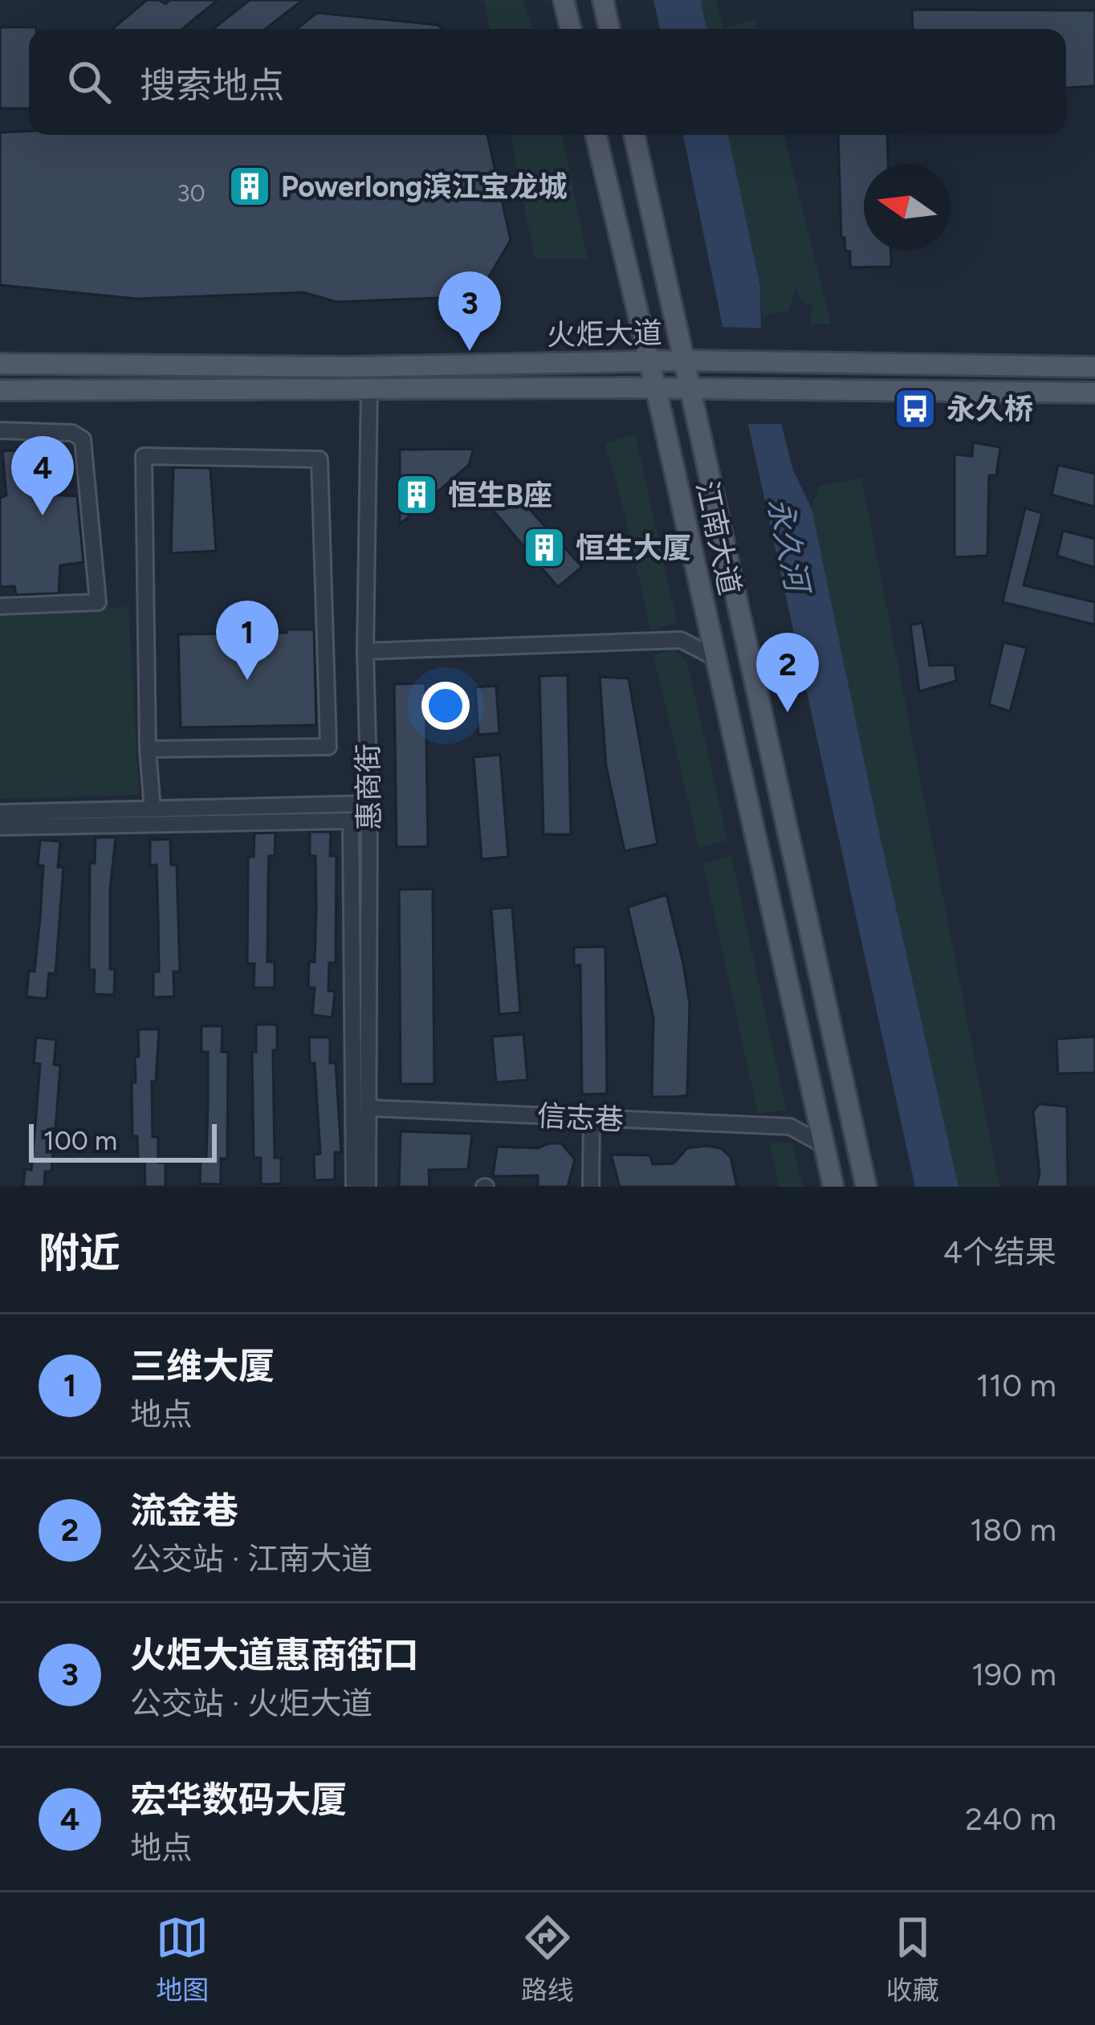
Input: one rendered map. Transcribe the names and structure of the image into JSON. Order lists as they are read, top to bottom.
{
  "streets": {
    "main road": ["火炬大道", "江南大道"],
    "street": ["惠商街", "信志巷"]
  },
  "crossings": [
    ["火炬大道", "江南大道"],
    ["火炬大道", "惠商街"],
    ["江南大道", "信志巷"],
    ["惠商街", "信志巷"]
  ],
  "water": ["永久河"],
  "places": {
    "building": ["Powerlong滨江宝龙城", "恒生B座", "恒生大厦"],
    "bus stop": ["永久桥"]
  },
  "house_numbers": ["30"],
  "scale_bar": "100 m",
  "north": "left",
  "page": {
    "search": "搜索地点",
    "pins": [
      "3",
      "4",
      "1",
      "2"
    ],
    "scale": "100 m",
    "heading": ["附近", "4个结果"],
    "list": [
      {
        "mark": "1",
        "name": "三维大厦",
        "note": "地点",
        "value": "110 m"
      },
      {
        "mark": "2",
        "name": "流金巷",
        "note": "公交站 · 江南大道",
        "value": "180 m"
      },
      {
        "mark": "3",
        "name": "火炬大道惠商街口",
        "note": "公交站 · 火炬大道",
        "value": "190 m"
      },
      {
        "mark": "4",
        "name": "宏华数码大厦",
        "note": "地点",
        "value": "240 m"
      }
    ],
    "nav": ["地图", "路线", "收藏"]
  }
}
